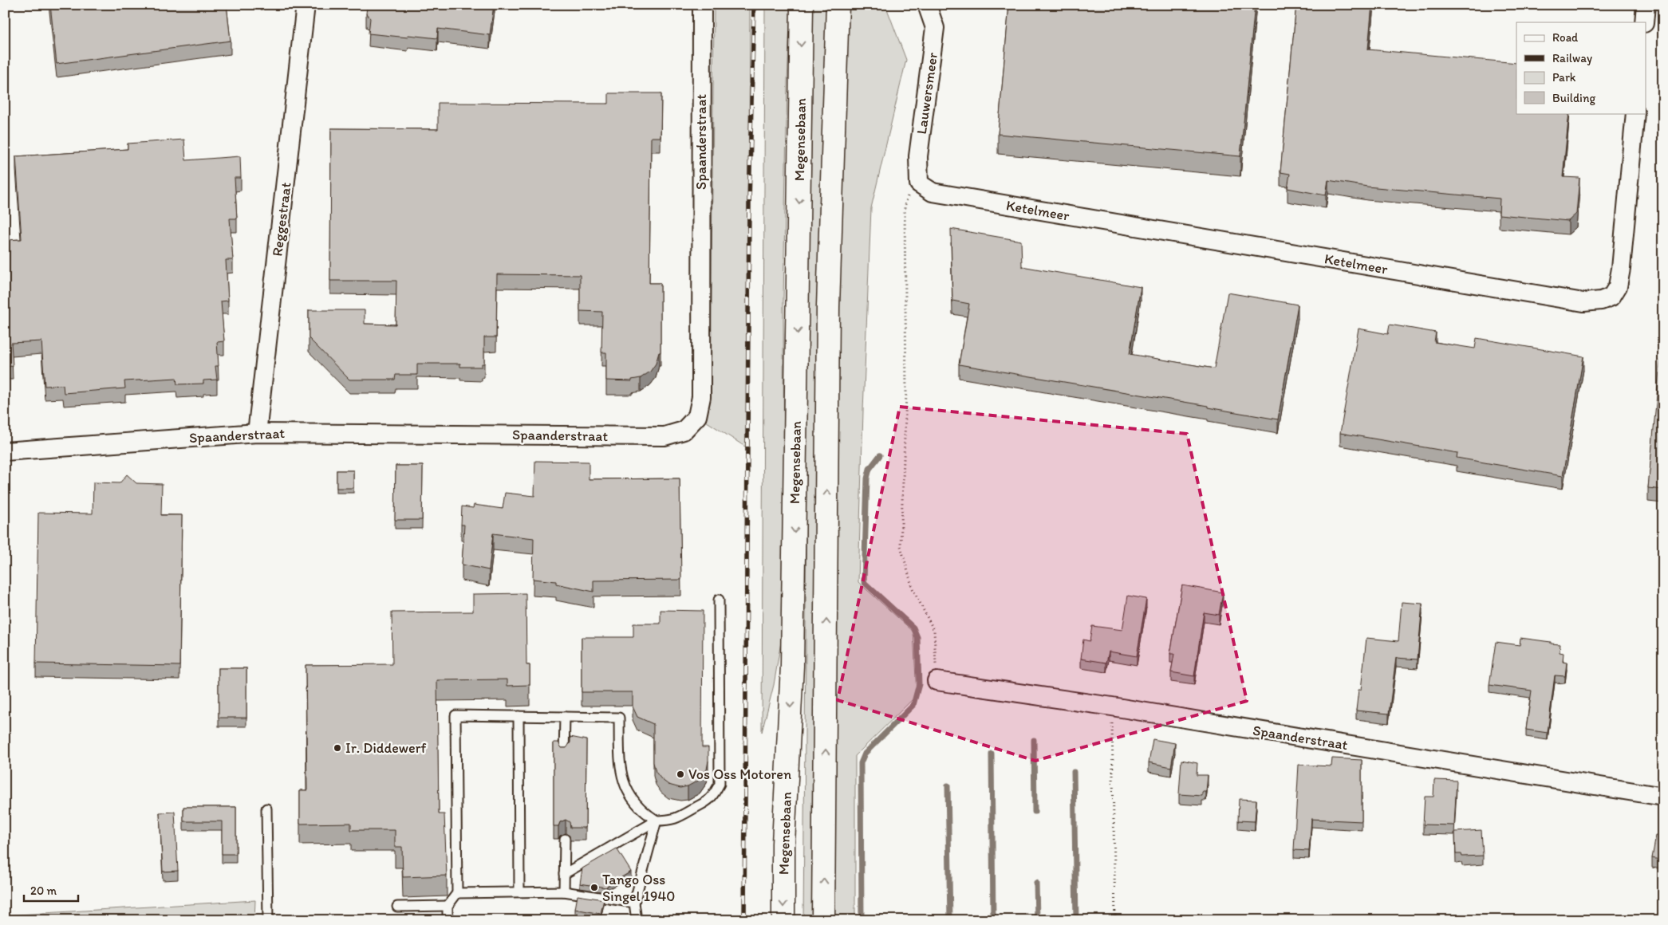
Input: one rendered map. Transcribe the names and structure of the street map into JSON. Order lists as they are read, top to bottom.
{
  "streets": {
    "main road": ["Megensebaan"],
    "street": [
      "Lauwersmeer",
      "Spaanderstraat",
      "Ketelmeer",
      "Reggestraat"
    ]
  },
  "crossings": [
    ["Lauwersmeer", "Ketelmeer"],
    ["Spaanderstraat", "Reggestraat"]
  ],
  "places": ["Ir. Diddewerf", "Vos Oss Motoren", "Tango Oss Singel 1940"],
  "legend": [
    "Road",
    "Railway",
    "Park",
    "Building"
  ],
  "scale_bar": "20 m"
}
